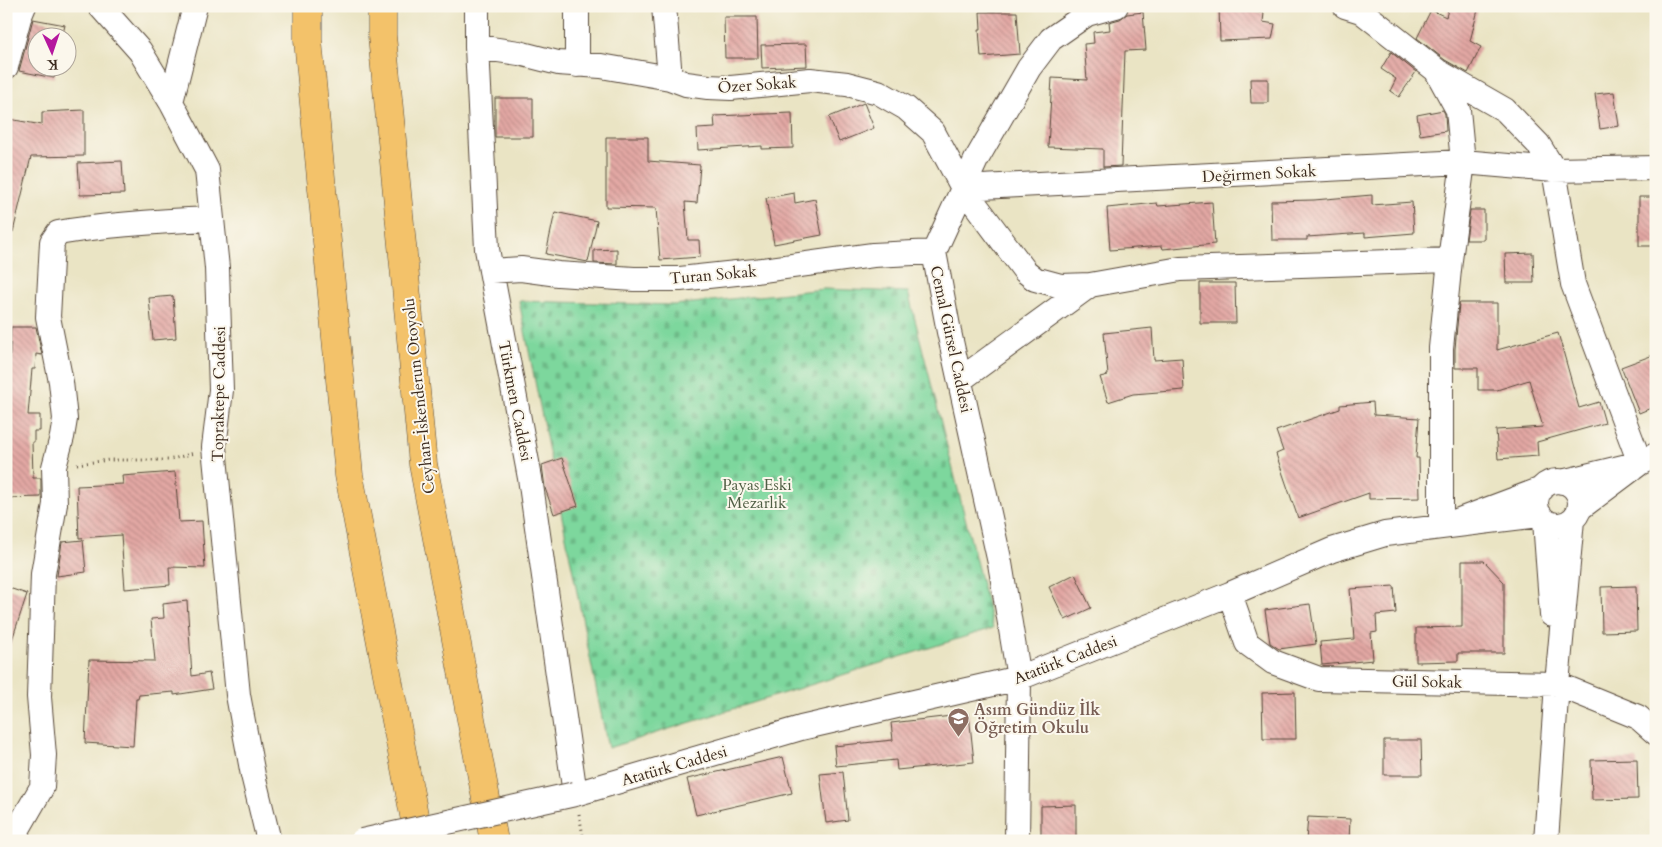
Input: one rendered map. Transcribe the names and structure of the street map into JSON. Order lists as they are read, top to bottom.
{
  "streets": {
    "highway": ["Ceyhan-İskenderun Otoyolu"],
    "street": [
      "Özer Sokak",
      "Değirmen Sokak",
      "Turan Sokak",
      "Cemal Gürsel Caddesi",
      "Topraktepe Caddesi",
      "Türkmen Caddesi",
      "Atatürk Caddesi",
      "Gül Sokak"
    ]
  },
  "crossings": [
    ["Özer Sokak", "Değirmen Sokak"],
    ["Özer Sokak", "Cemal Gürsel Caddesi"],
    ["Özer Sokak", "Türkmen Caddesi"],
    ["Değirmen Sokak", "Cemal Gürsel Caddesi"],
    ["Turan Sokak", "Cemal Gürsel Caddesi"],
    ["Turan Sokak", "Türkmen Caddesi"],
    ["Cemal Gürsel Caddesi", "Atatürk Caddesi"],
    ["Türkmen Caddesi", "Atatürk Caddesi"],
    ["Atatürk Caddesi", "Gül Sokak"]
  ],
  "parks": ["Payas Eski Mezarlık"],
  "places": {
    "school or university": ["Asım Gündüz İlk Öğretim Okulu"]
  },
  "north": "bottom"
}
